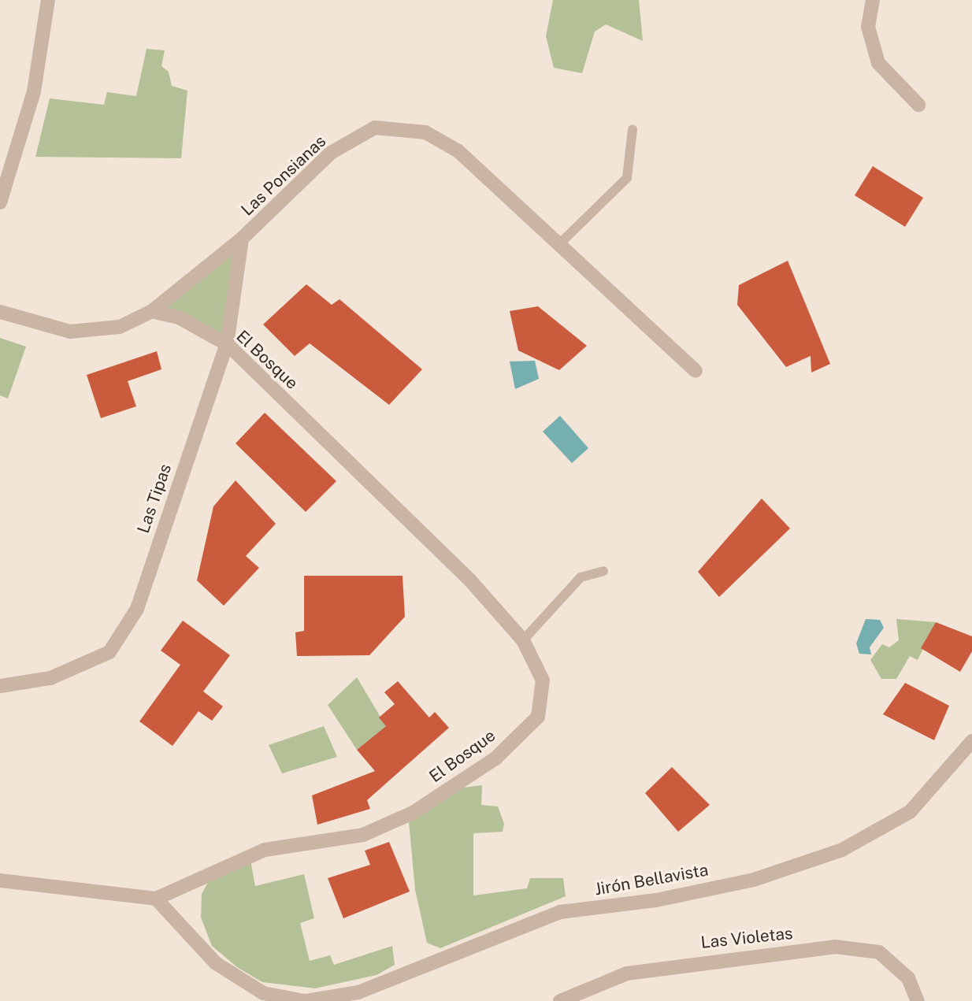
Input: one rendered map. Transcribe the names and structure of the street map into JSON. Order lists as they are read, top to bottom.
{
  "streets": {
    "street": [
      "Las Ponsianas",
      "El Bosque",
      "Las Tipas",
      "Jirón Bellavista",
      "Las Violetas"
    ]
  },
  "crossings": [
    ["Las Ponsianas", "El Bosque"],
    ["Las Ponsianas", "Las Tipas"],
    ["El Bosque", "Las Tipas"],
    ["El Bosque", "Jirón Bellavista"]
  ]
}
